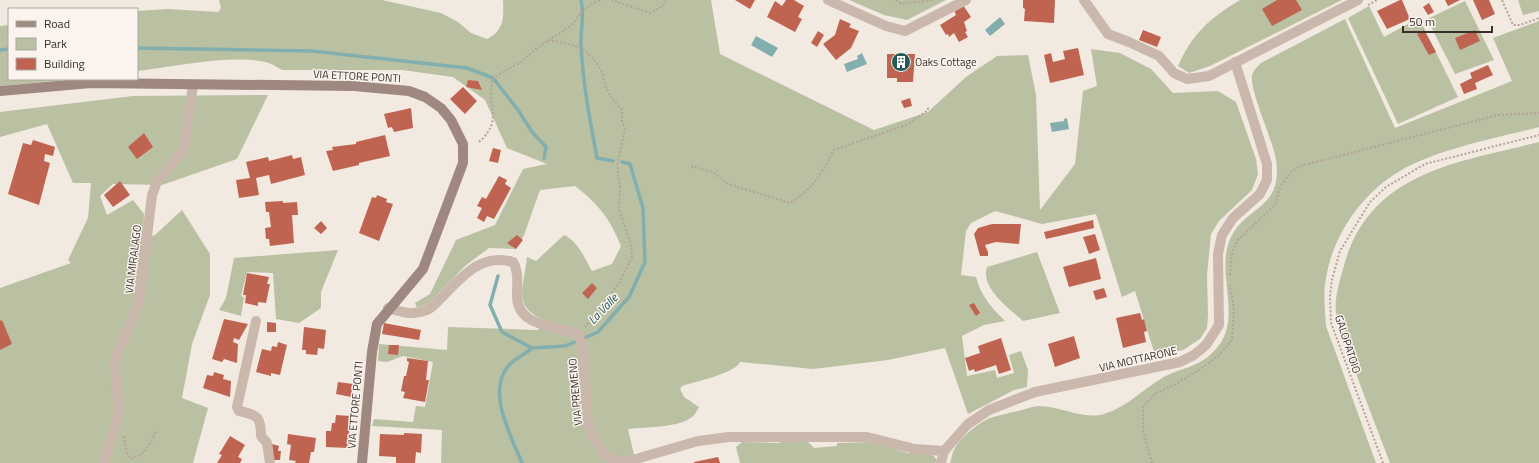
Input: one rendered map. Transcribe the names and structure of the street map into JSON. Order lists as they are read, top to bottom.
{
  "streets": {
    "street": [
      "VIA ETTORE PONTI",
      "VIA MIRALAGO",
      "VIA MOTTARONE",
      "VIA PREMENO"
    ],
    "path": ["GALOPATOIO"]
  },
  "crossings": [
    ["VIA ETTORE PONTI", "VIA MIRALAGO"],
    ["VIA MOTTARONE", "VIA PREMENO"]
  ],
  "water": ["La Valle"],
  "places": {
    "building": ["Oaks Cottage"]
  },
  "legend": ["Road", "Park", "Building"],
  "scale_bar": "50 m"
}
